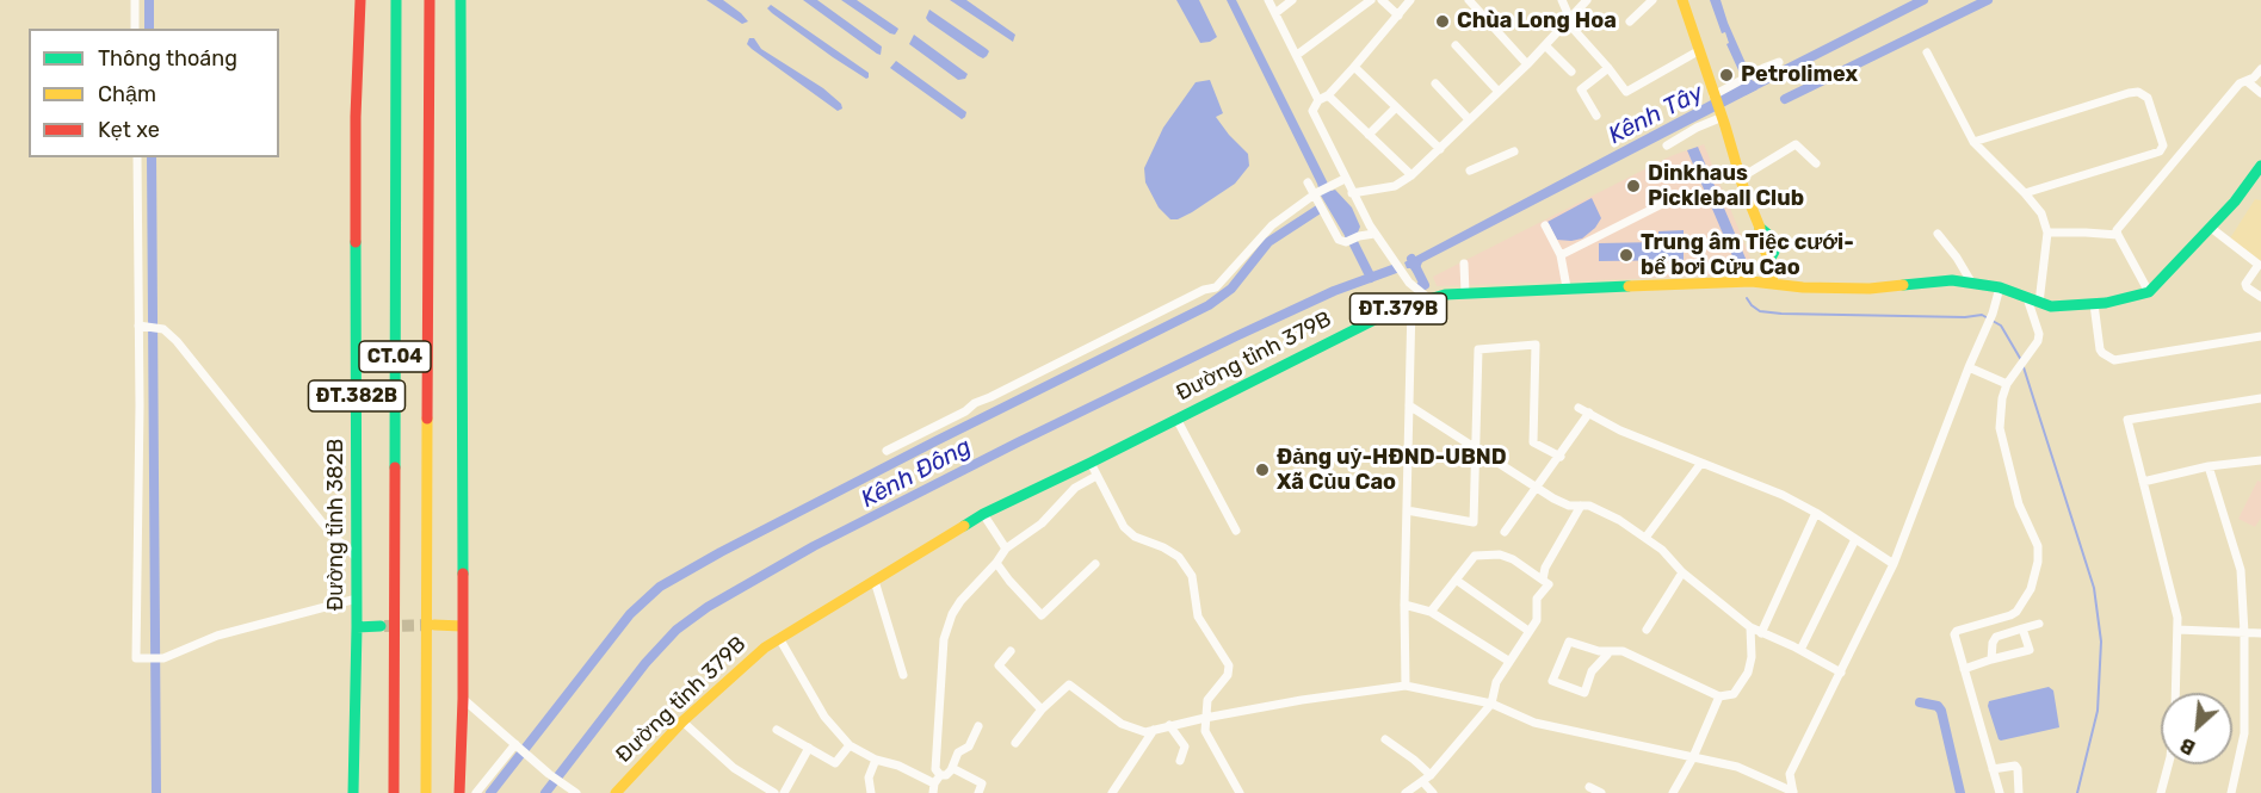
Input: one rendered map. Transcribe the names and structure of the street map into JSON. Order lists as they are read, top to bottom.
{
  "streets": {
    "main road": [
      "ĐT.379B",
      "CT.04",
      "Đường tỉnh 379B",
      "ĐT.382B",
      "Đường tỉnh 382B"
    ]
  },
  "water": ["Kênh Tây", "Kênh Đông"],
  "places": [
    "Chùa Long Hoa",
    "Petrolimex",
    "Dinkhaus Pickleball Club",
    "Trung âm Tiệc cưới- bể bơi Cửu Cao",
    "Đảng uỷ-HĐND-UBND Xã Củu Cao"
  ],
  "legend": ["Thông thoáng", "Chậm", "Kẹt xe"],
  "north": "bottom left"
}
